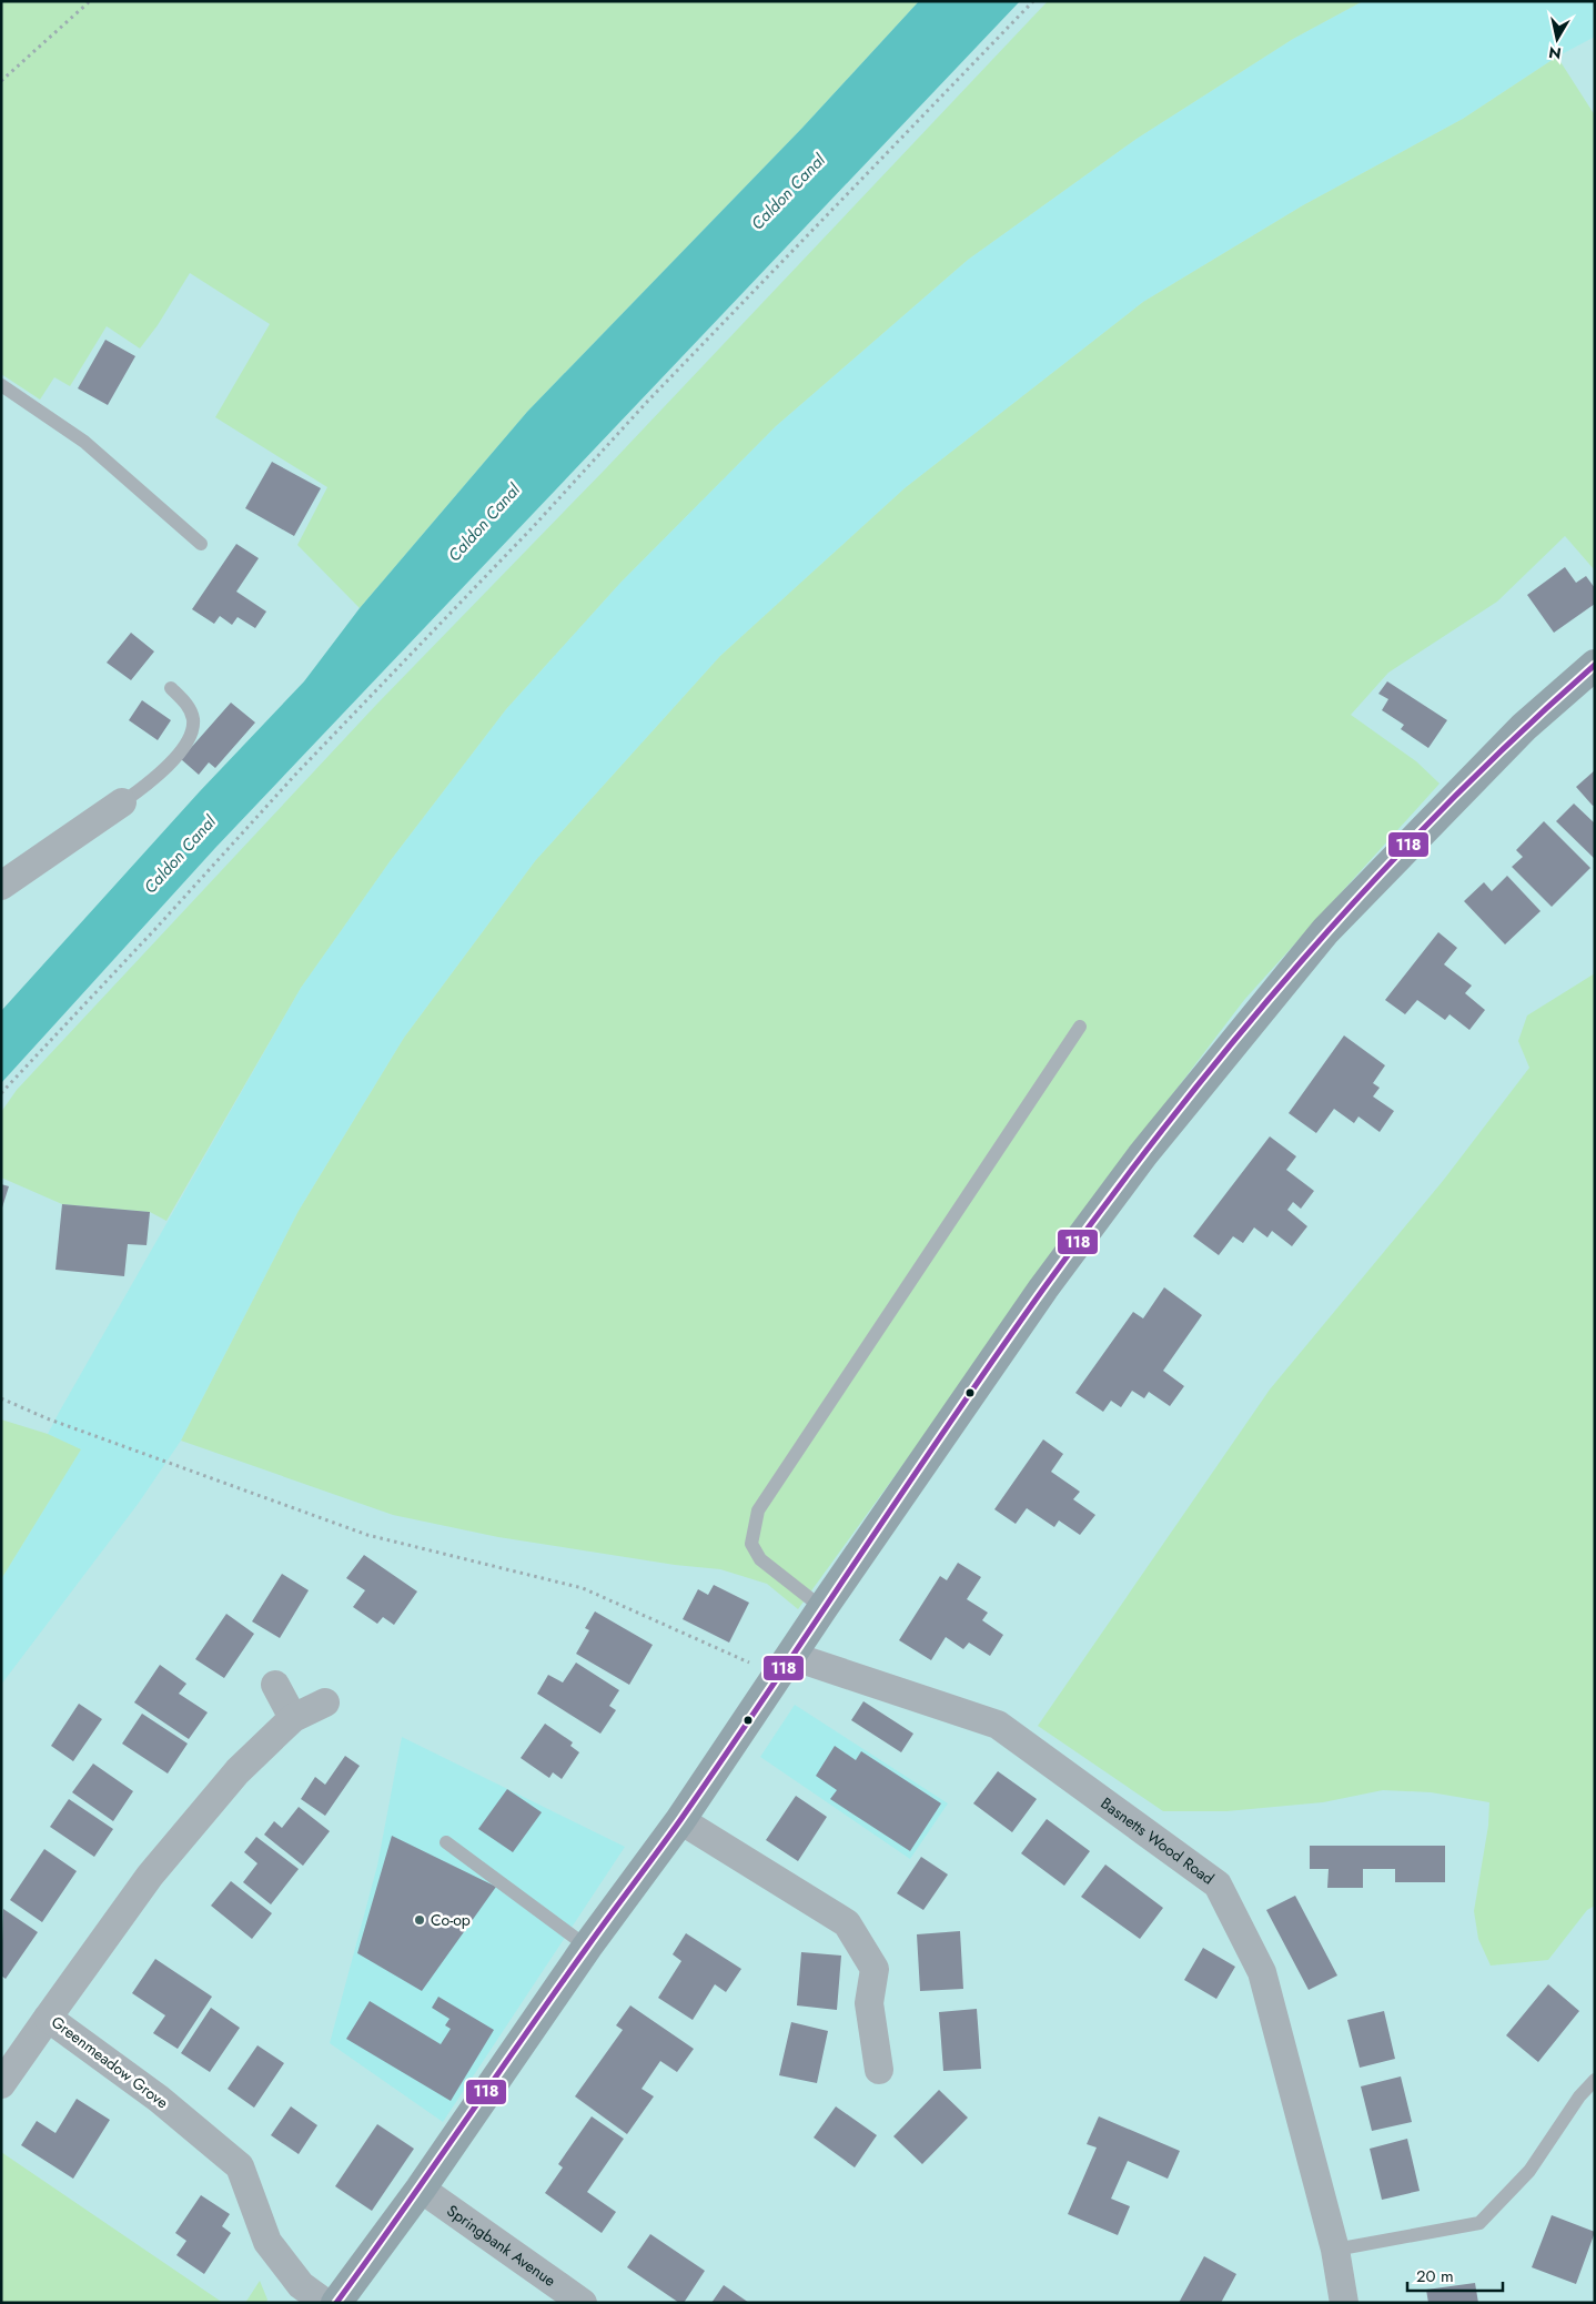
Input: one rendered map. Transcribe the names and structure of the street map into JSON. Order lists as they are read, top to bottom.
{
  "streets": {
    "street": ["Basnetts Wood Road", "Greenmeadow Grove", "Springbank Avenue"]
  },
  "water": ["Caldon Canal"],
  "places": ["Co-op"],
  "lines": ["transit line 118"],
  "scale_bar": "20 m",
  "north": "bottom"
}
